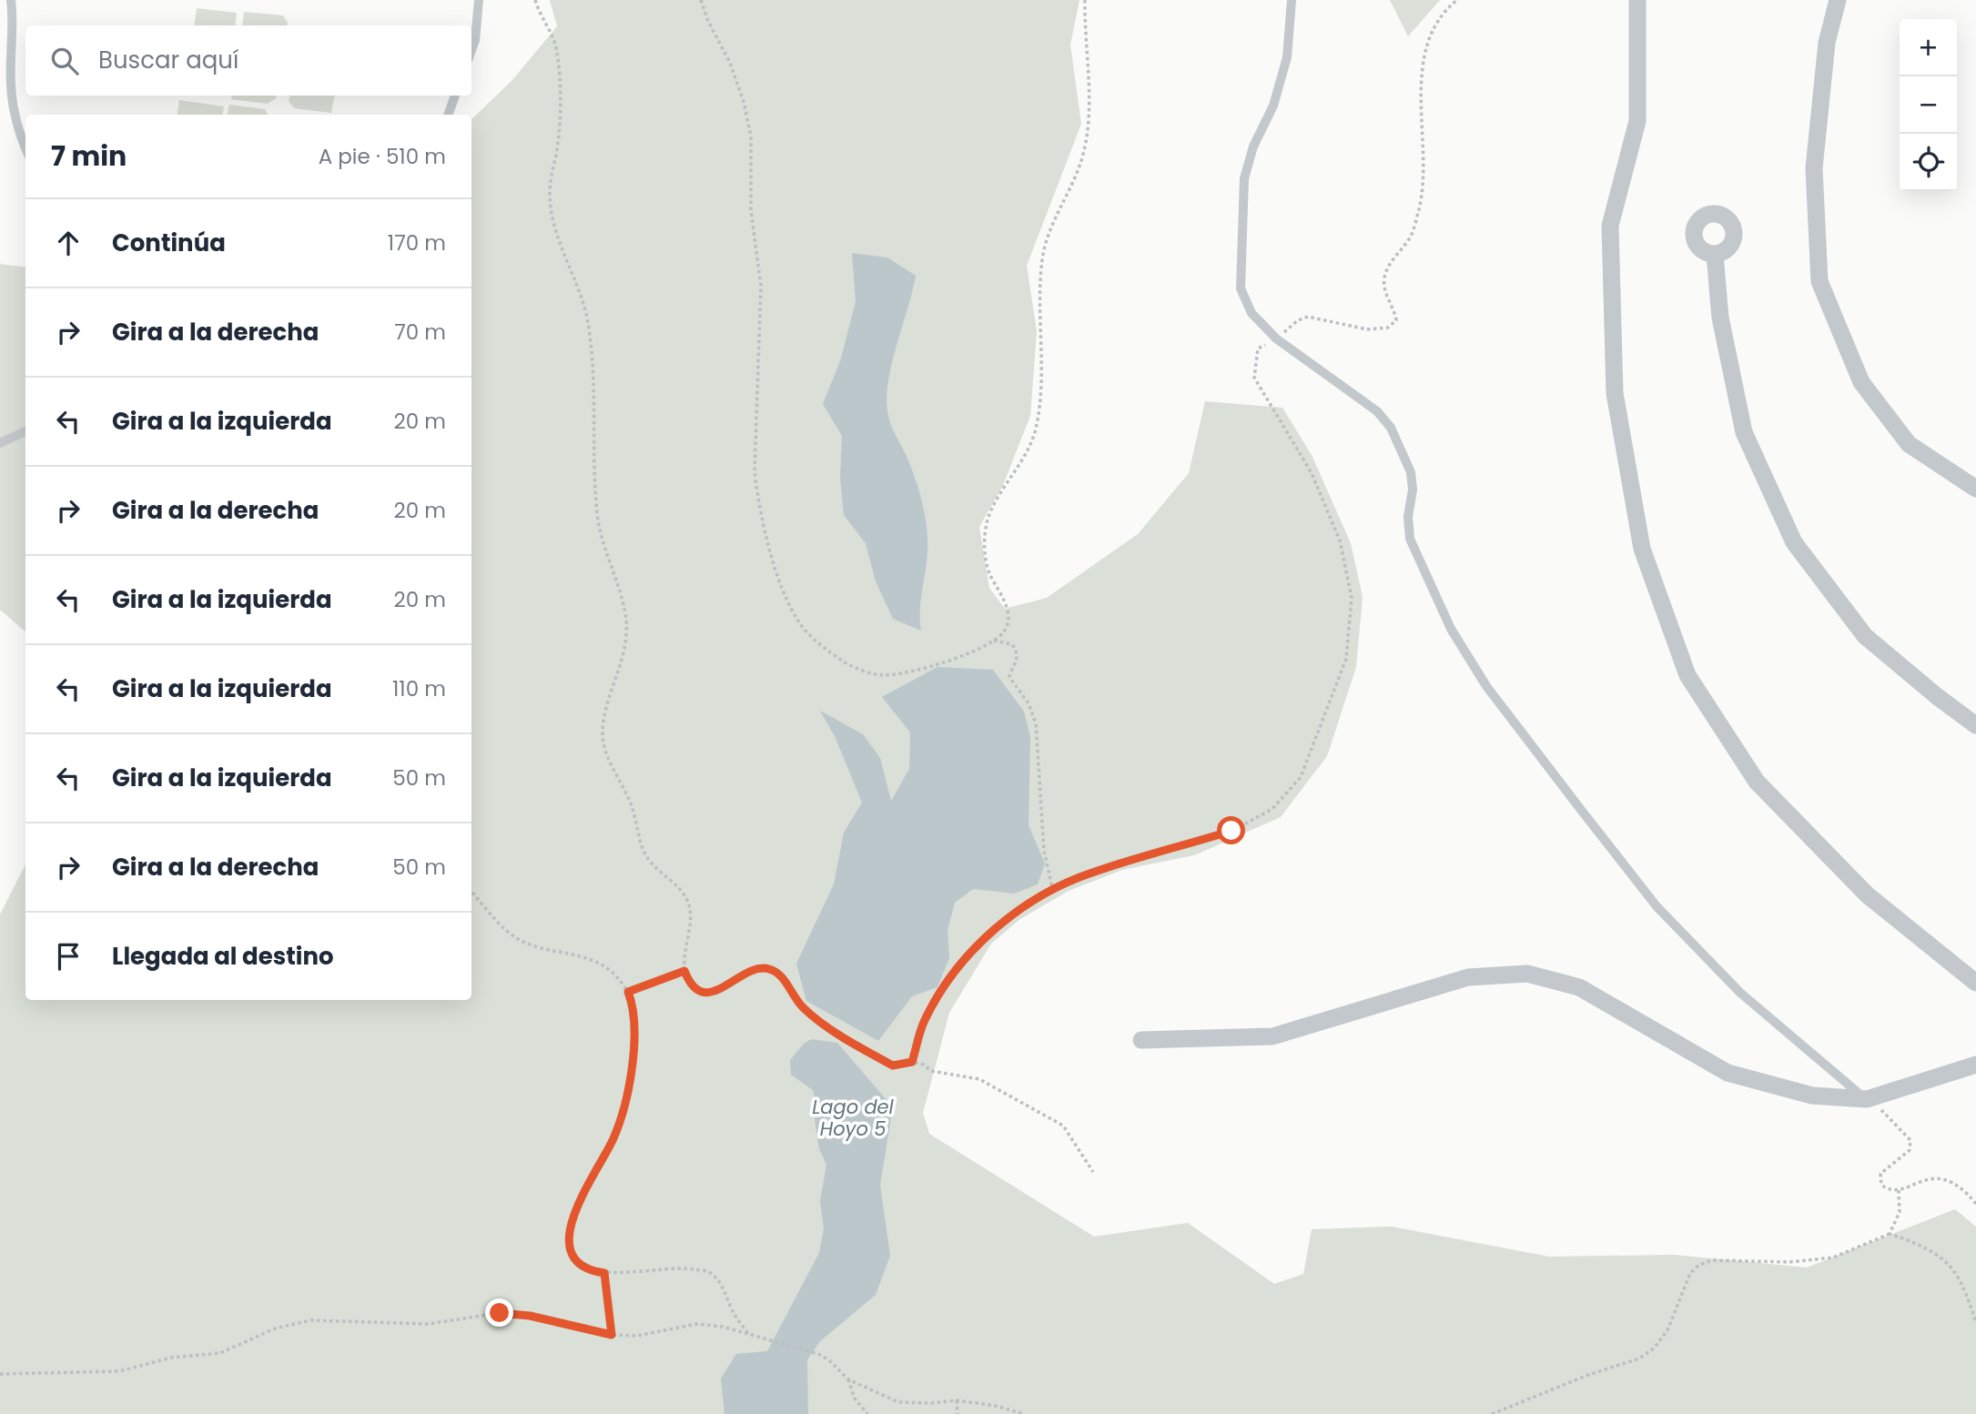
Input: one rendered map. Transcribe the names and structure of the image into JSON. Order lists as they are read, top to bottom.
{
  "water": ["Lago del Hoyo 5"],
  "page": {
    "map_buttons": ["+", "−"],
    "search": "Buscar aquí",
    "heading": ["7 min", "A pie · 510 m"],
    "list": [
      ["Continúa", "170 m"],
      ["Gira a la derecha", "70 m"],
      ["Gira a la izquierda", "20 m"],
      ["Gira a la derecha", "20 m"],
      ["Gira a la izquierda", "20 m"],
      ["Gira a la izquierda", "110 m"],
      ["Gira a la izquierda", "50 m"],
      ["Gira a la derecha", "50 m"],
      "Llegada al destino"
    ]
  }
}
